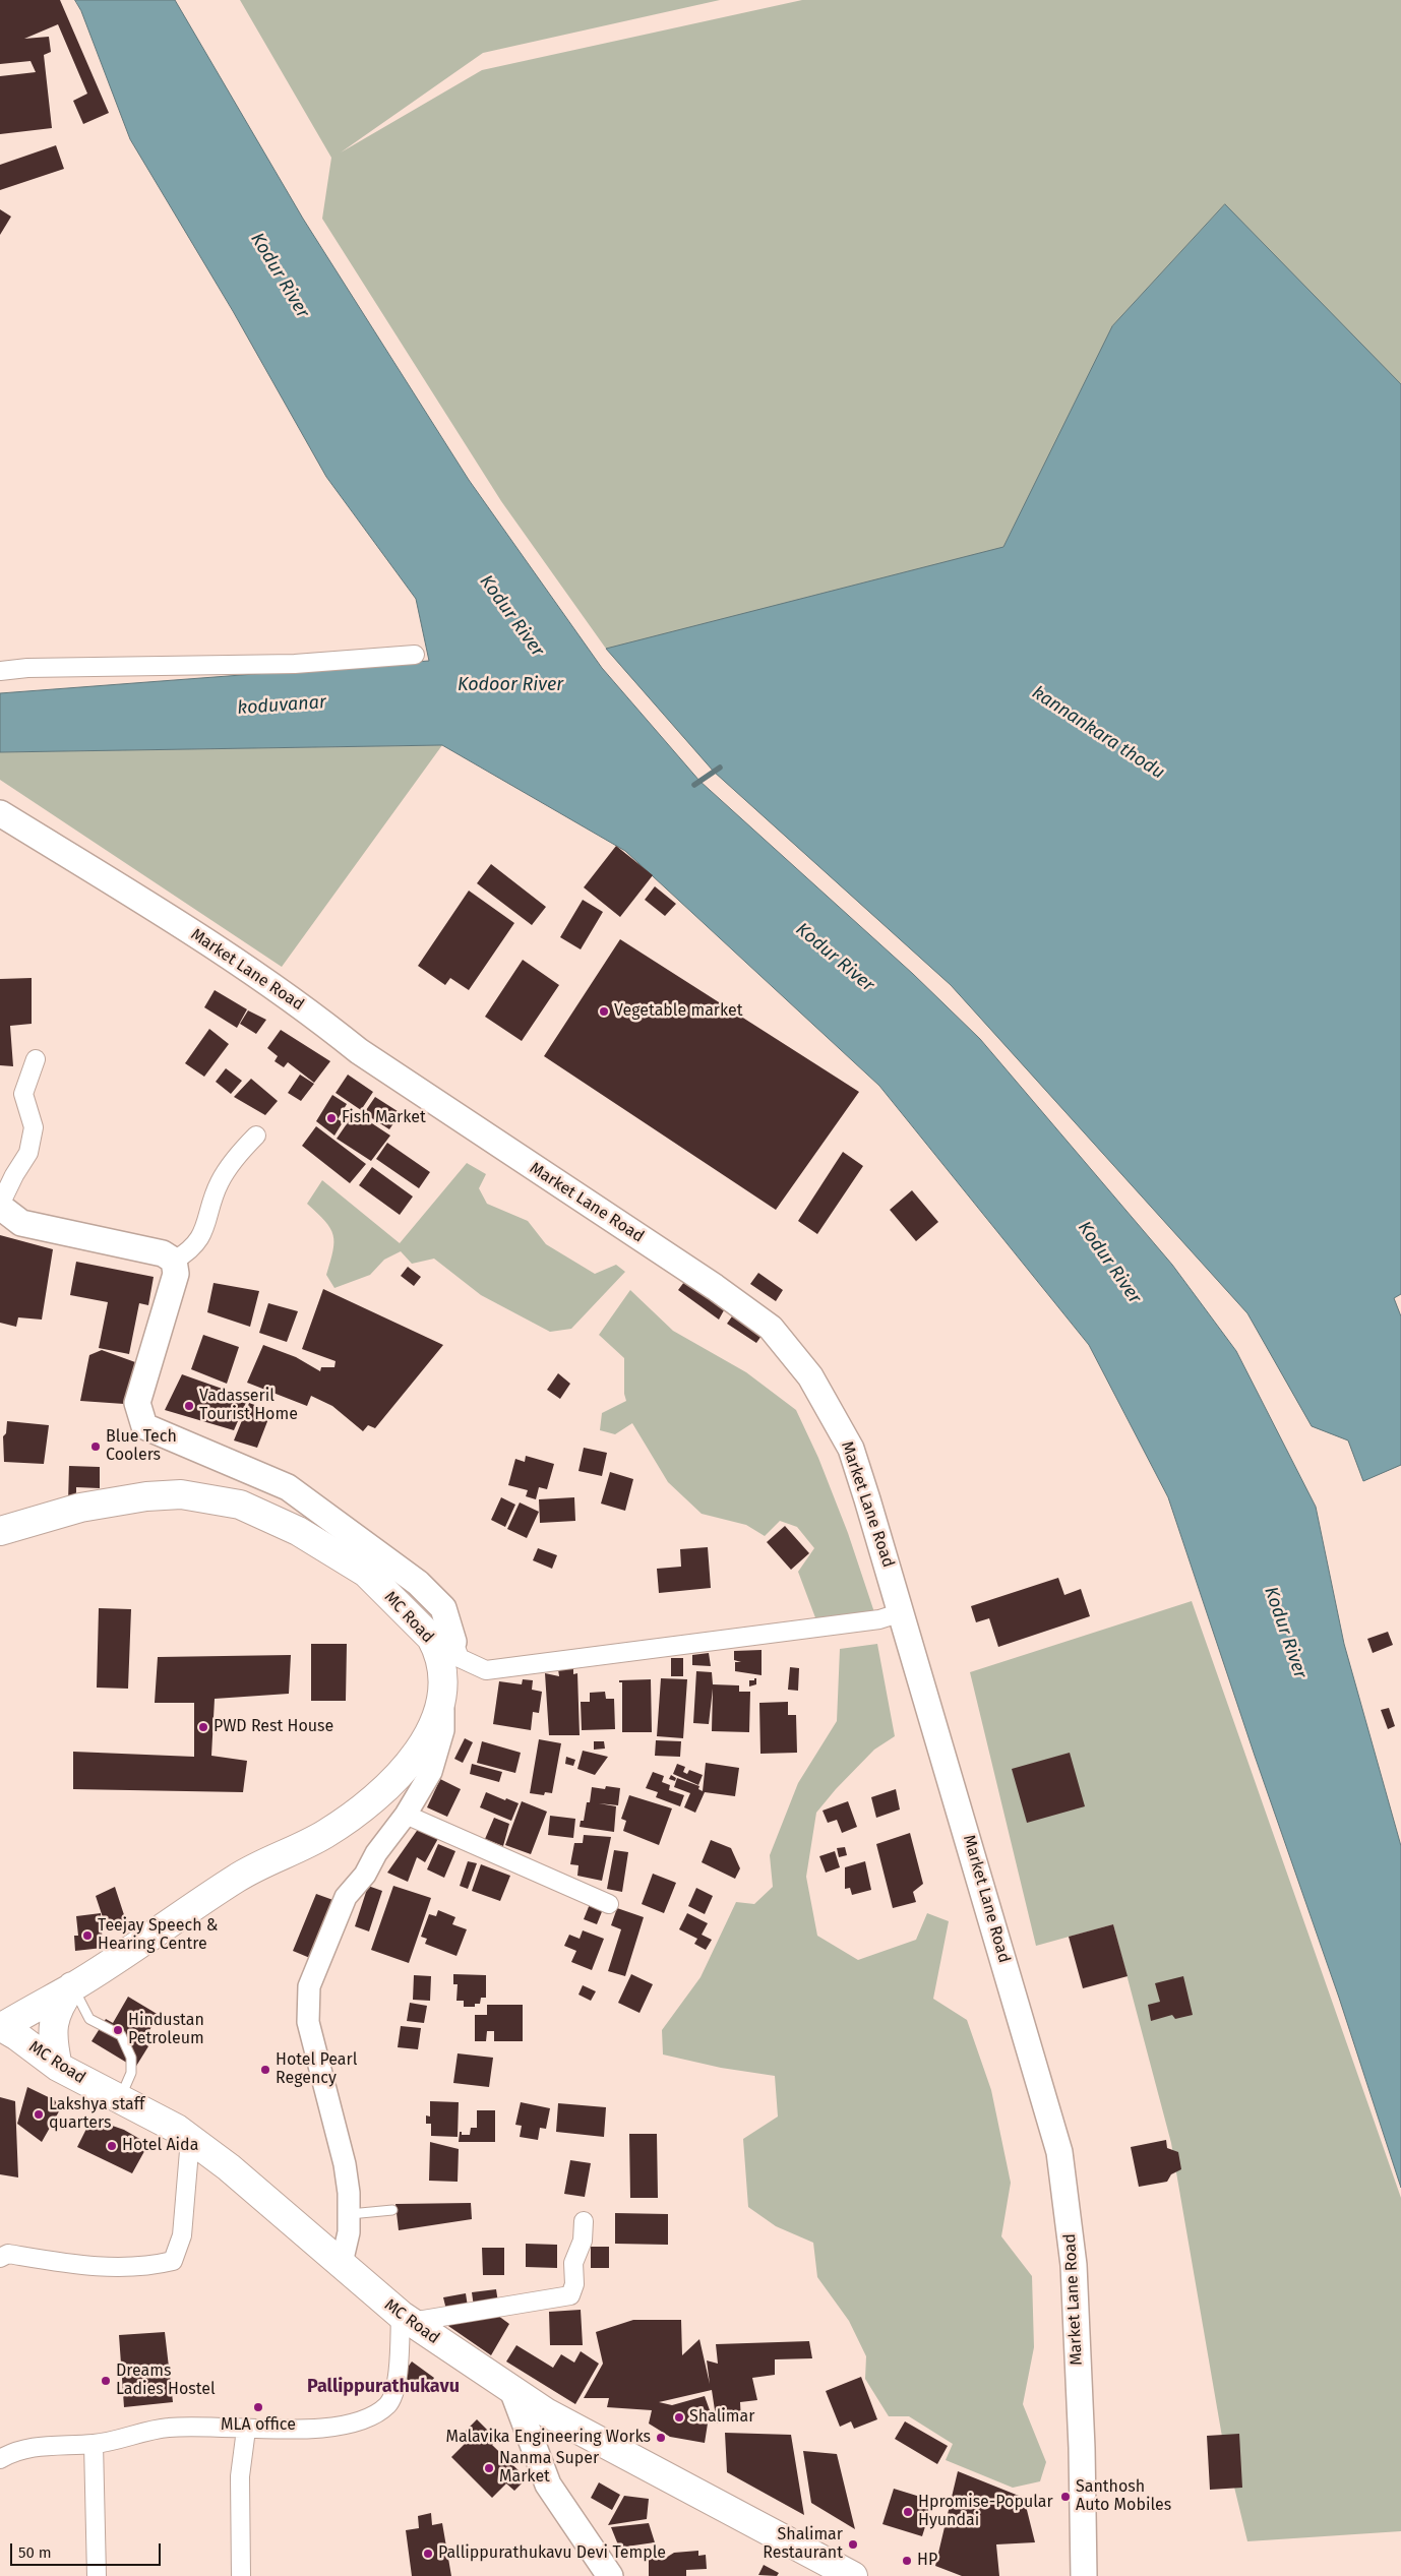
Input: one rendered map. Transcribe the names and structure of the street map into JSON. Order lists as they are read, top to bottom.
{
  "streets": {
    "highway": ["MC Road"],
    "main road": ["Market Lane Road"]
  },
  "districts": ["Pallippurathukavu"],
  "water": [
    "Kodur River",
    "Kodoor River",
    "koduvanar",
    "kannankara thodu"
  ],
  "places": [
    "Vegetable market",
    "Fish Market",
    "Vadasseril Tourist Home",
    "Blue Tech Coolers",
    "PWD Rest House",
    "Teejay Speech & Hearing Centre",
    "Hindustan Petroleum",
    "Hotel Pearl Regency",
    "Lakshya staff quarters",
    "Hotel Aida",
    "Dreams Ladies Hostel",
    "MLA office",
    "Shalimar",
    "Malavika Engineering Works",
    "Nanma Super Market",
    "Santhosh Auto Mobiles",
    "Hpromise-Popular Hyundai",
    "Shalimar Restaurant",
    "Pallippurathukavu Devi Temple",
    "HP"
  ],
  "scale_bar": "50 m"
}
